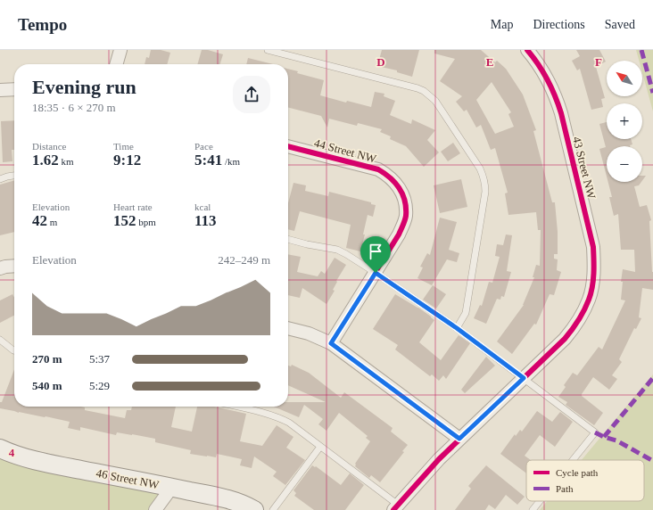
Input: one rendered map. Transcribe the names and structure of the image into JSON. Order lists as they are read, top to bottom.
{
  "streets": {
    "street": ["44 Street NW", "43 Street NW", "46 Street NW"]
  },
  "legend": ["Cycle path", "Path"],
  "north": "top left",
  "page": {
    "header": "Tempo",
    "nav": ["Map", "Directions", "Saved"],
    "map_buttons": ["+", "−"],
    "heading": ["Evening run", "18:35 · 6 × 270 m"],
    "stats": [
      ["Distance", "1.62 km"],
      ["Time", "9:12"],
      ["Pace", "5:41 /km"],
      ["Elevation", "42 m"],
      ["Heart rate", "152 bpm"],
      ["kcal", "113"]
    ],
    "chart": ["Elevation", "242–249 m"],
    "list": [
      {
        "name": "270 m",
        "note": "5:37"
      },
      {
        "name": "540 m",
        "note": "5:29"
      }
    ]
  },
  "grid": {
    "columns": ["D", "E", "F"],
    "rows": ["4"]
  }
}
